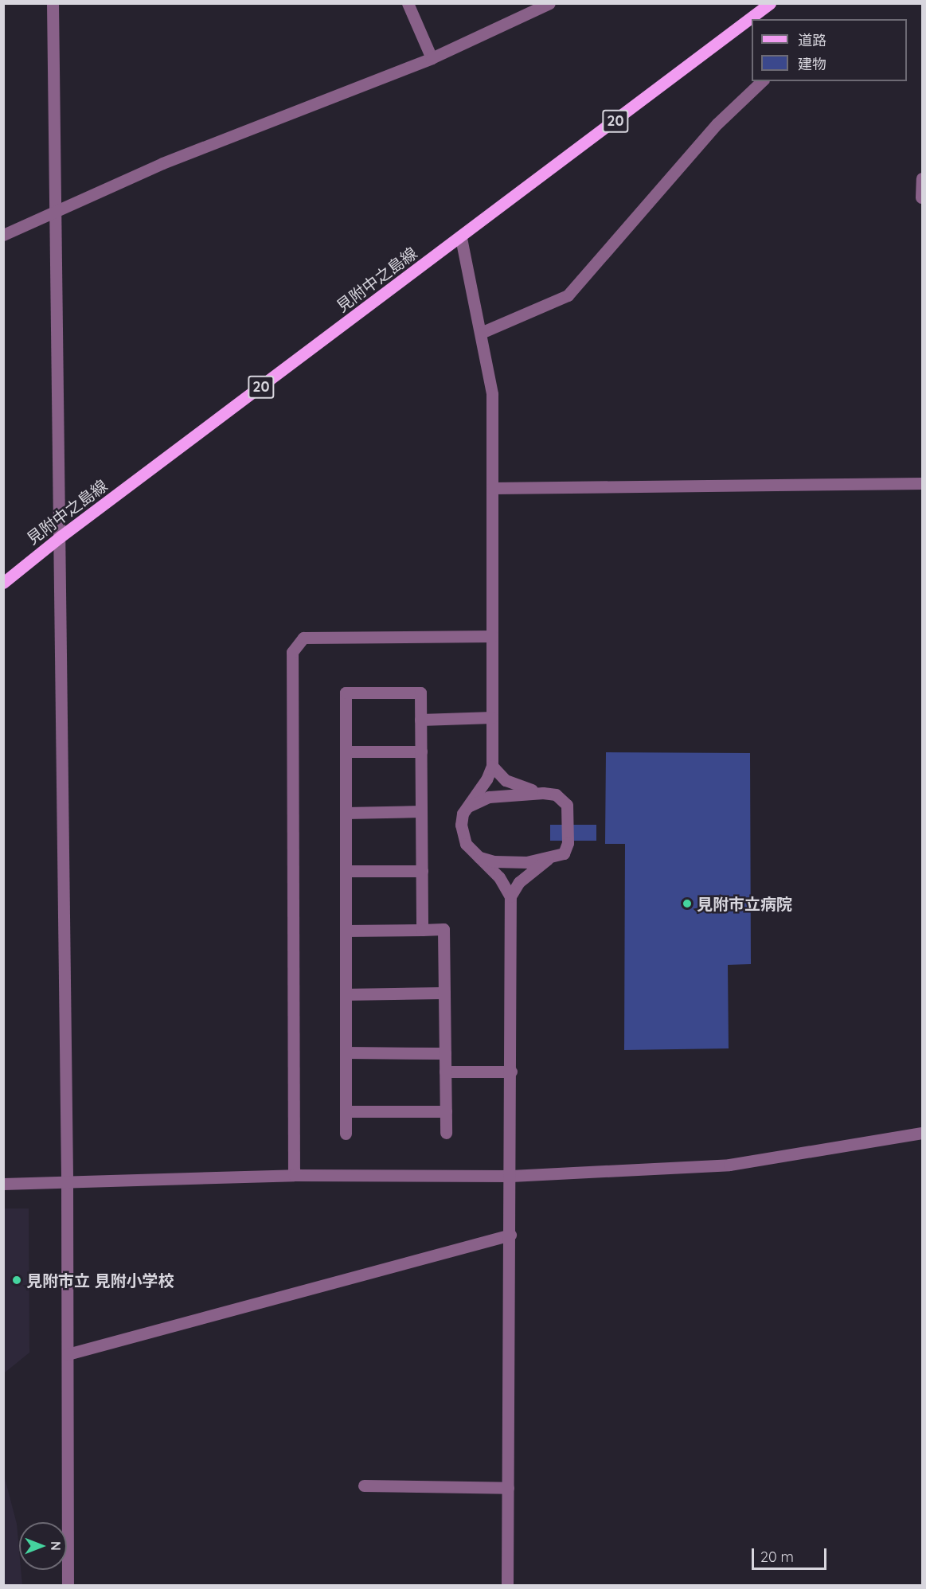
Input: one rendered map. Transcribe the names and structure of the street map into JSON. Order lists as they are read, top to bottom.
{
  "streets": {
    "main road": ["20", "見附中之島線"]
  },
  "places": ["見附市立病院", "見附市立 見附小学校"],
  "legend": ["道路", "建物"],
  "scale_bar": "20 m",
  "north": "right"
}
